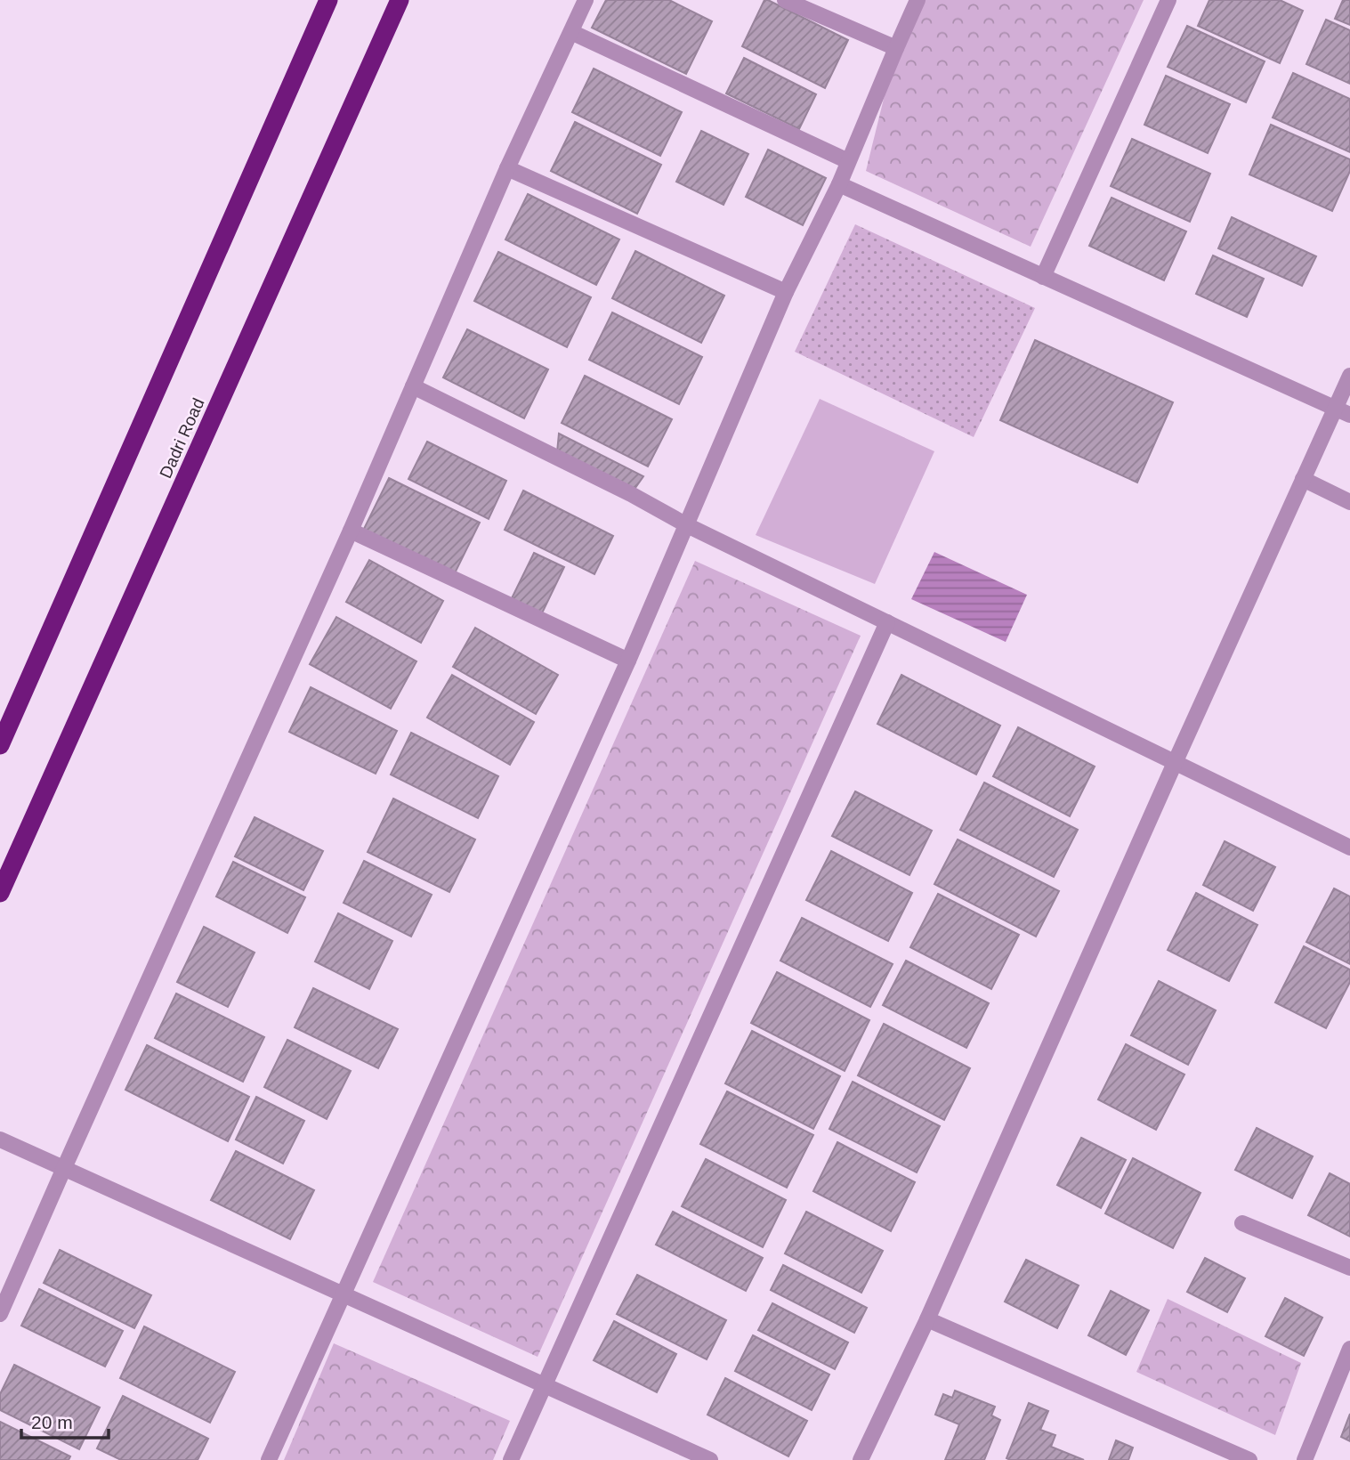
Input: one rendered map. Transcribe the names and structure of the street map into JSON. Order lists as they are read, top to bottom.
{
  "streets": {
    "highway": ["Dadri Road"]
  },
  "scale_bar": "20 m"
}
